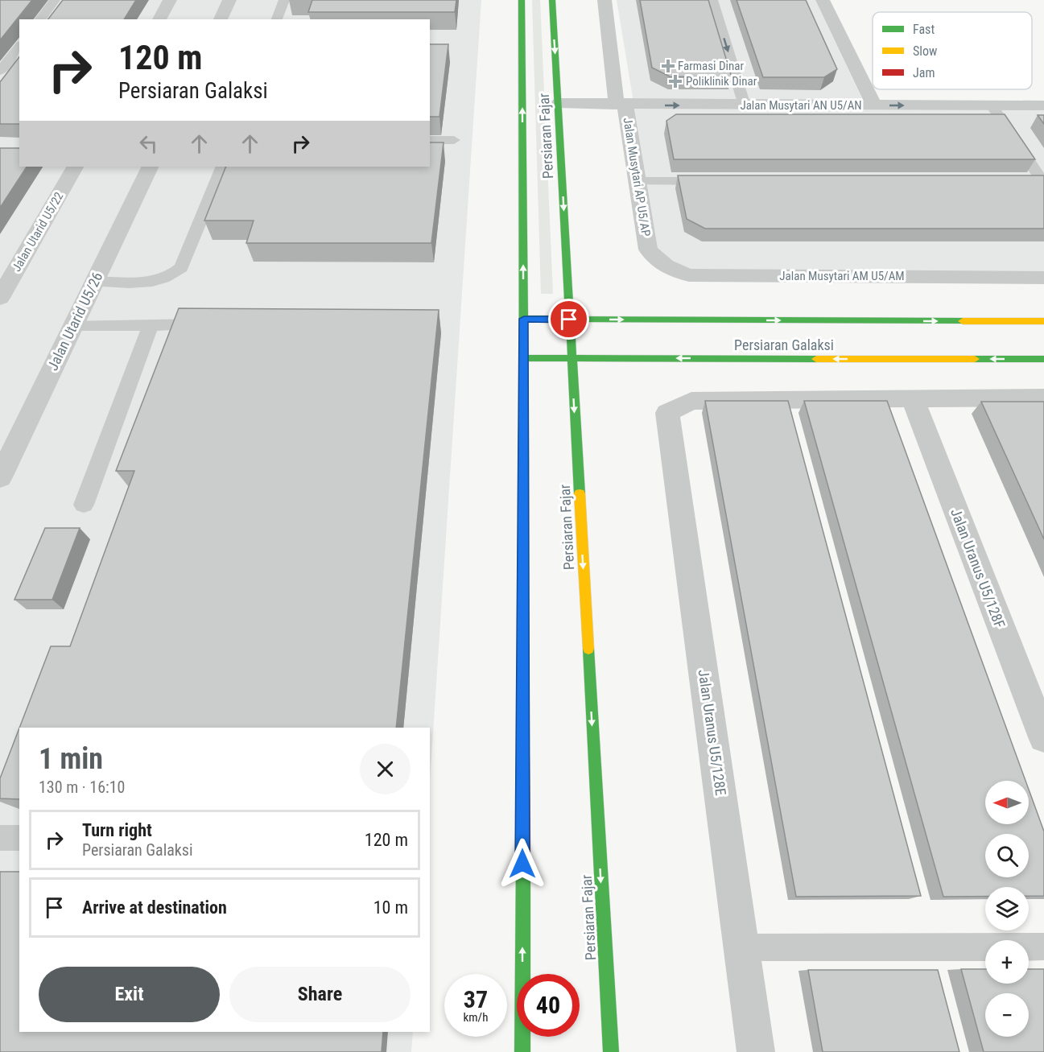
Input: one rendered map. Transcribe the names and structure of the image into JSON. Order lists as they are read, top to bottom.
{
  "streets": {
    "main road": ["Persiaran Fajar", "Persiaran Galaksi"],
    "street": [
      "Jalan Musytari AN U5/AN",
      "Jalan Musytari AP U5/AP",
      "Jalan Utarid U5/22",
      "Jalan Musytari AM U5/AM",
      "Jalan Utarid U5/26",
      "Jalan Uranus U5/128F",
      "Jalan Uranus U5/128E"
    ]
  },
  "crossings": [
    ["Jalan Musytari AN U5/AN", "Persiaran Fajar"],
    ["Jalan Musytari AN U5/AN", "Jalan Musytari AP U5/AP"],
    ["Persiaran Fajar", "Persiaran Galaksi"],
    ["Jalan Musytari AP U5/AP", "Jalan Musytari AM U5/AM"],
    ["Jalan Uranus U5/128F", "Jalan Uranus U5/128E"]
  ],
  "one_way": ["Jalan Musytari AN U5/AN"],
  "places": {
    "health": ["Farmasi Dinar", "Poliklinik Dinar"]
  },
  "legend": ["Fast", "Slow", "Jam"],
  "north": "left",
  "page": {
    "turn": ["120 m", "Persiaran Galaksi"],
    "heading": ["1 min", "130 m · 16:10"],
    "map_buttons": ["+", "−"],
    "list": [
      {
        "name": "Turn right",
        "note": "Persiaran Galaksi",
        "value": "120 m"
      },
      {
        "name": "Arrive at destination",
        "value": "10 m"
      }
    ],
    "buttons": ["Exit", "Share"],
    "speed": "37 km/h",
    "limit": "40"
  }
}
